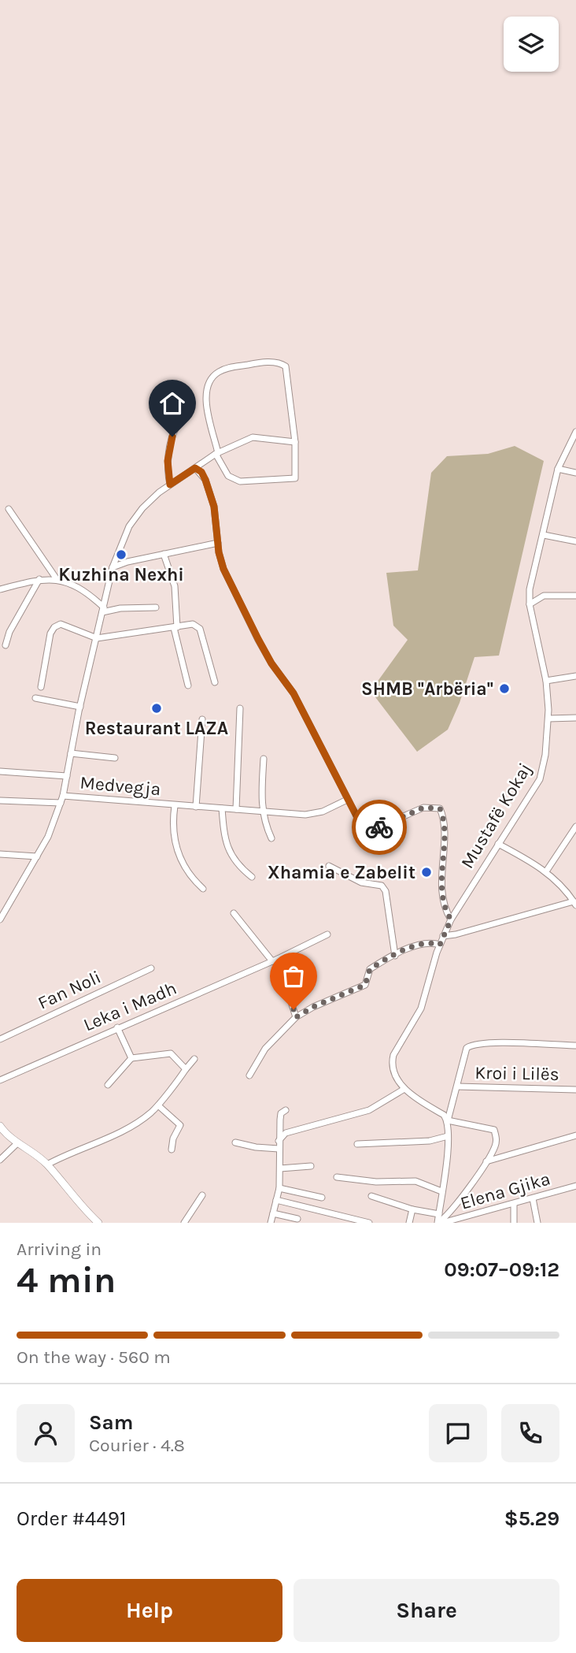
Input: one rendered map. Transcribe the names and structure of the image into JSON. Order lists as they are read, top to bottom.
{
  "streets": {
    "street": [
      "Medvegja",
      "Mustafë Kokaj",
      "Fan Noli",
      "Leka i Madh",
      "Kroi i Lilës",
      "Elena Gjika"
    ]
  },
  "places": [
    "Kuzhina Nexhi",
    "SHMB ''Arbëria''",
    "Restaurant LAZA",
    "Xhamia e Zabelit"
  ],
  "page": {
    "heading": ["4 min", "Arriving in", "09:07–09:12"],
    "panel": [
      "Sam",
      "Courier · 4.8",
      "Order #4491",
      "$5.29"
    ],
    "bar": "On the way · 560 m",
    "buttons": ["Help", "Share"]
  }
}
